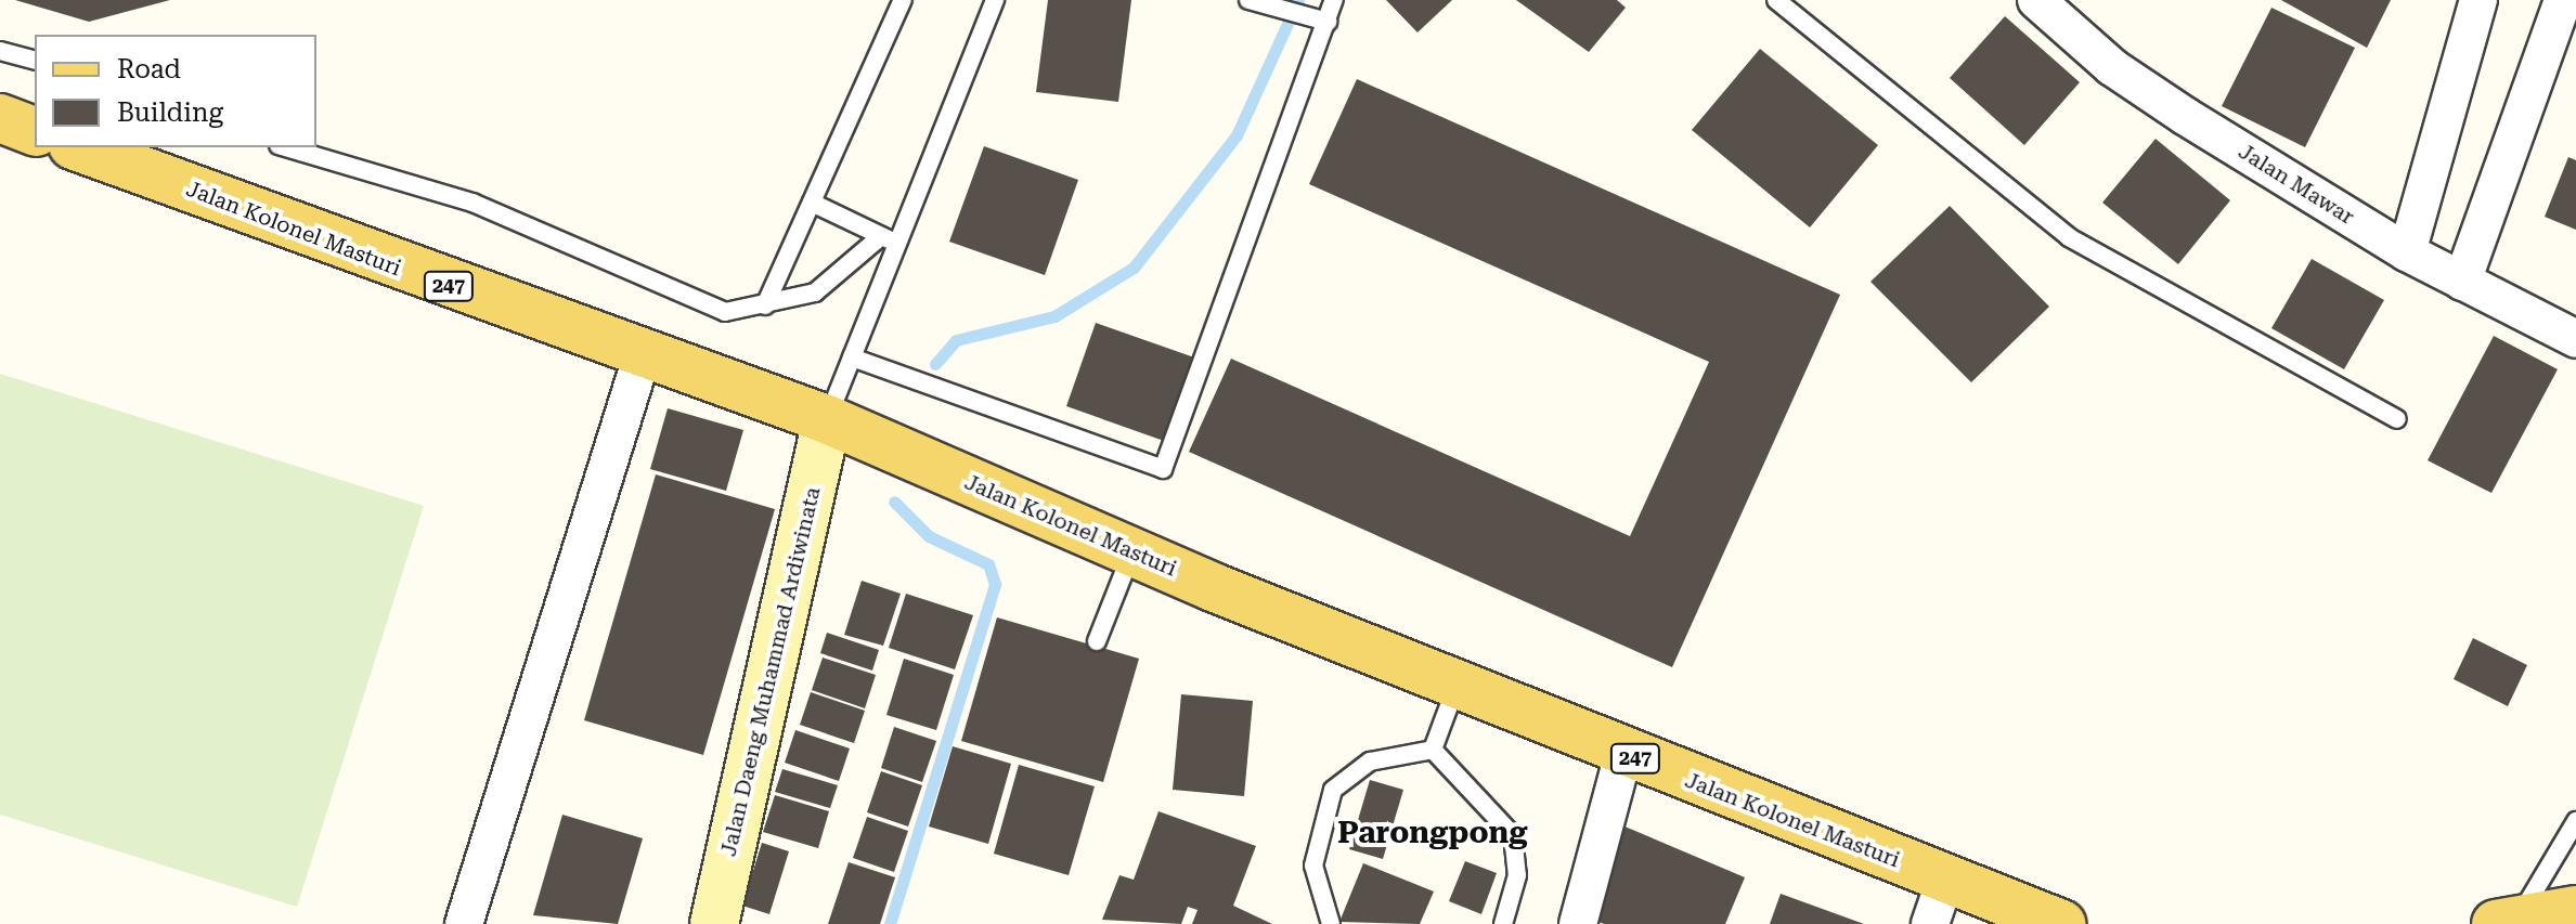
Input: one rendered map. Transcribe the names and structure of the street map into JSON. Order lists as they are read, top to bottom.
{
  "streets": {
    "main road": ["Jalan Kolonel Masturi", "247", "Jalan Daeng Muhammad Ardiwinata"],
    "street": ["Jalan Mawar"]
  },
  "crossings": [
    ["Jalan Kolonel Masturi", "Jalan Daeng Muhammad Ardiwinata"]
  ],
  "districts": ["Parongpong"],
  "legend": ["Road", "Building"]
}
